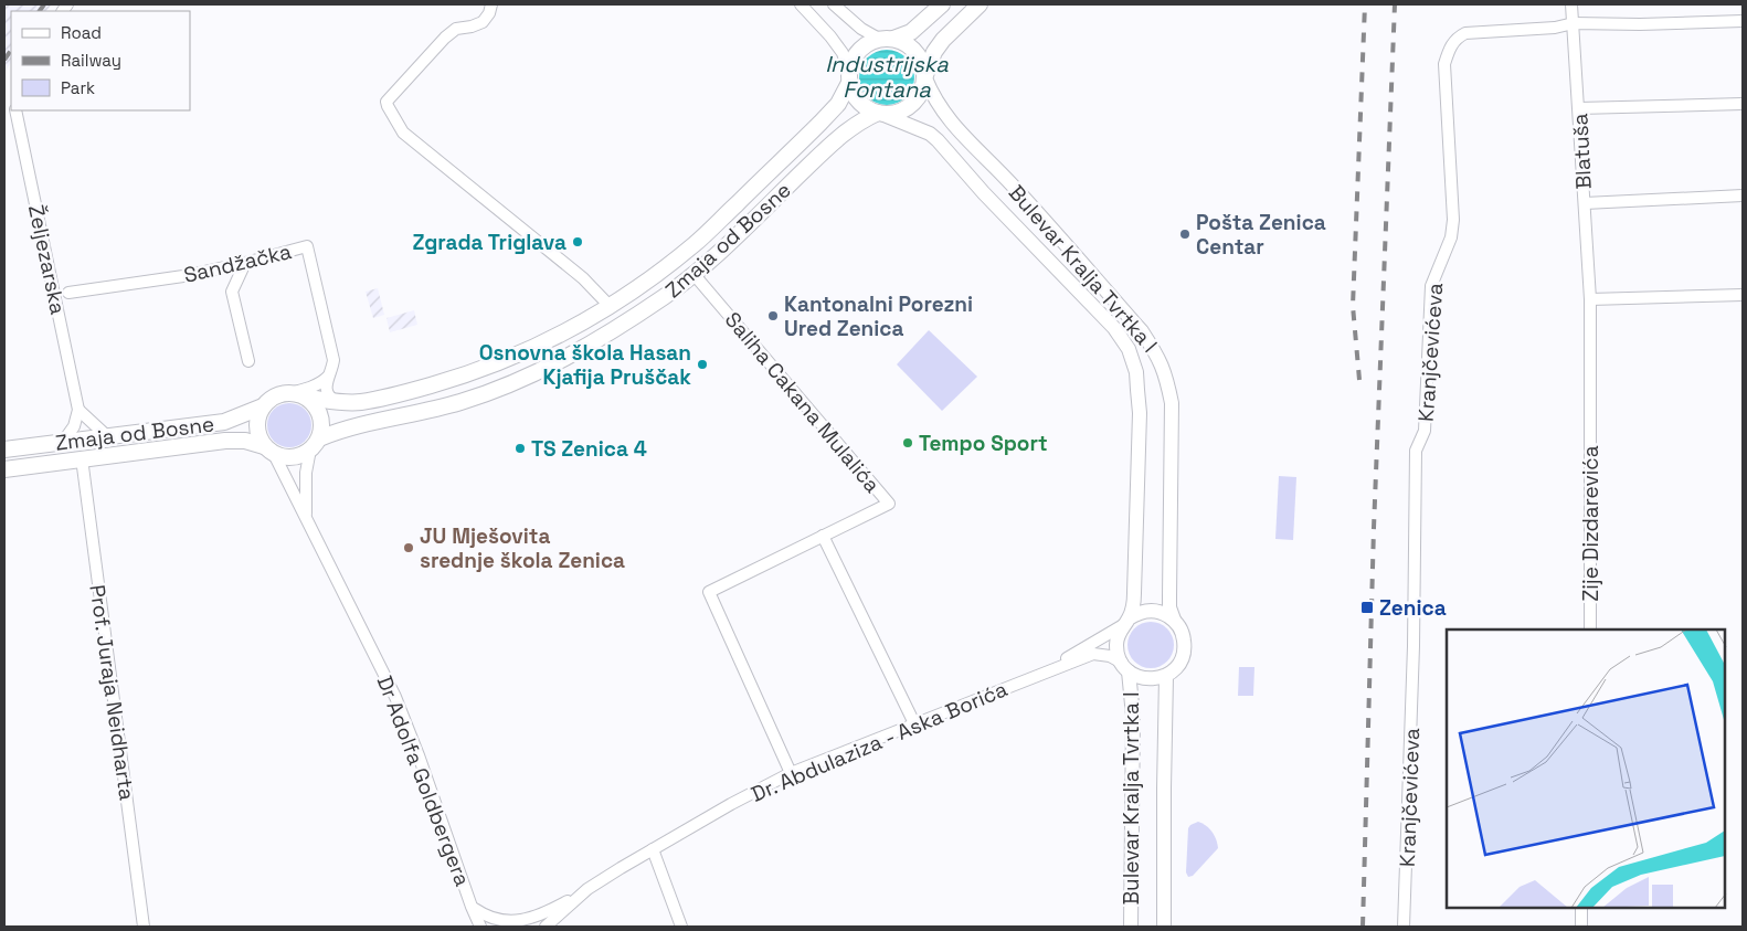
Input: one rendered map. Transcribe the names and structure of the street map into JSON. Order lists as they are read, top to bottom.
{
  "streets": {
    "main road": ["Zmaja od Bosne"],
    "street": [
      "Blatuša",
      "Željezarska",
      "Sandžačka",
      "Bulevar Kralja Tvrtka I",
      "Kranjčevićeva",
      "Saliha Cakana Mulalića",
      "Zije Dizdarevića",
      "Prof. Juraja Neidharta",
      "Dr. Abdulaziza - Aska Borića",
      "Dr Adolfa Goldbergera"
    ]
  },
  "crossings": [
    ["Blatuša", "Kranjčevićeva"],
    ["Blatuša", "Zije Dizdarevića"],
    ["Zmaja od Bosne", "Sandžačka"],
    ["Zmaja od Bosne", "Bulevar Kralja Tvrtka I"],
    ["Zmaja od Bosne", "Saliha Cakana Mulalića"],
    ["Zmaja od Bosne", "Prof. Juraja Neidharta"],
    ["Zmaja od Bosne", "Dr Adolfa Goldbergera"],
    ["Bulevar Kralja Tvrtka I", "Dr. Abdulaziza - Aska Borića"],
    ["Saliha Cakana Mulalića", "Dr. Abdulaziza - Aska Borića"]
  ],
  "water": ["Industrijska Fontana"],
  "places": {
    "other": [
      "Pošta Zenica Centar",
      "Zgrada Triglava",
      "Kantonalni Porezni Ured Zenica",
      "Osnovna škola Hasan Kjafija Pruščak",
      "Tempo Sport",
      "TS Zenica 4",
      "JU Mješovita srednje škola Zenica"
    ],
    "transit": ["Zenica"]
  },
  "legend": ["Road", "Railway", "Park"]
}
